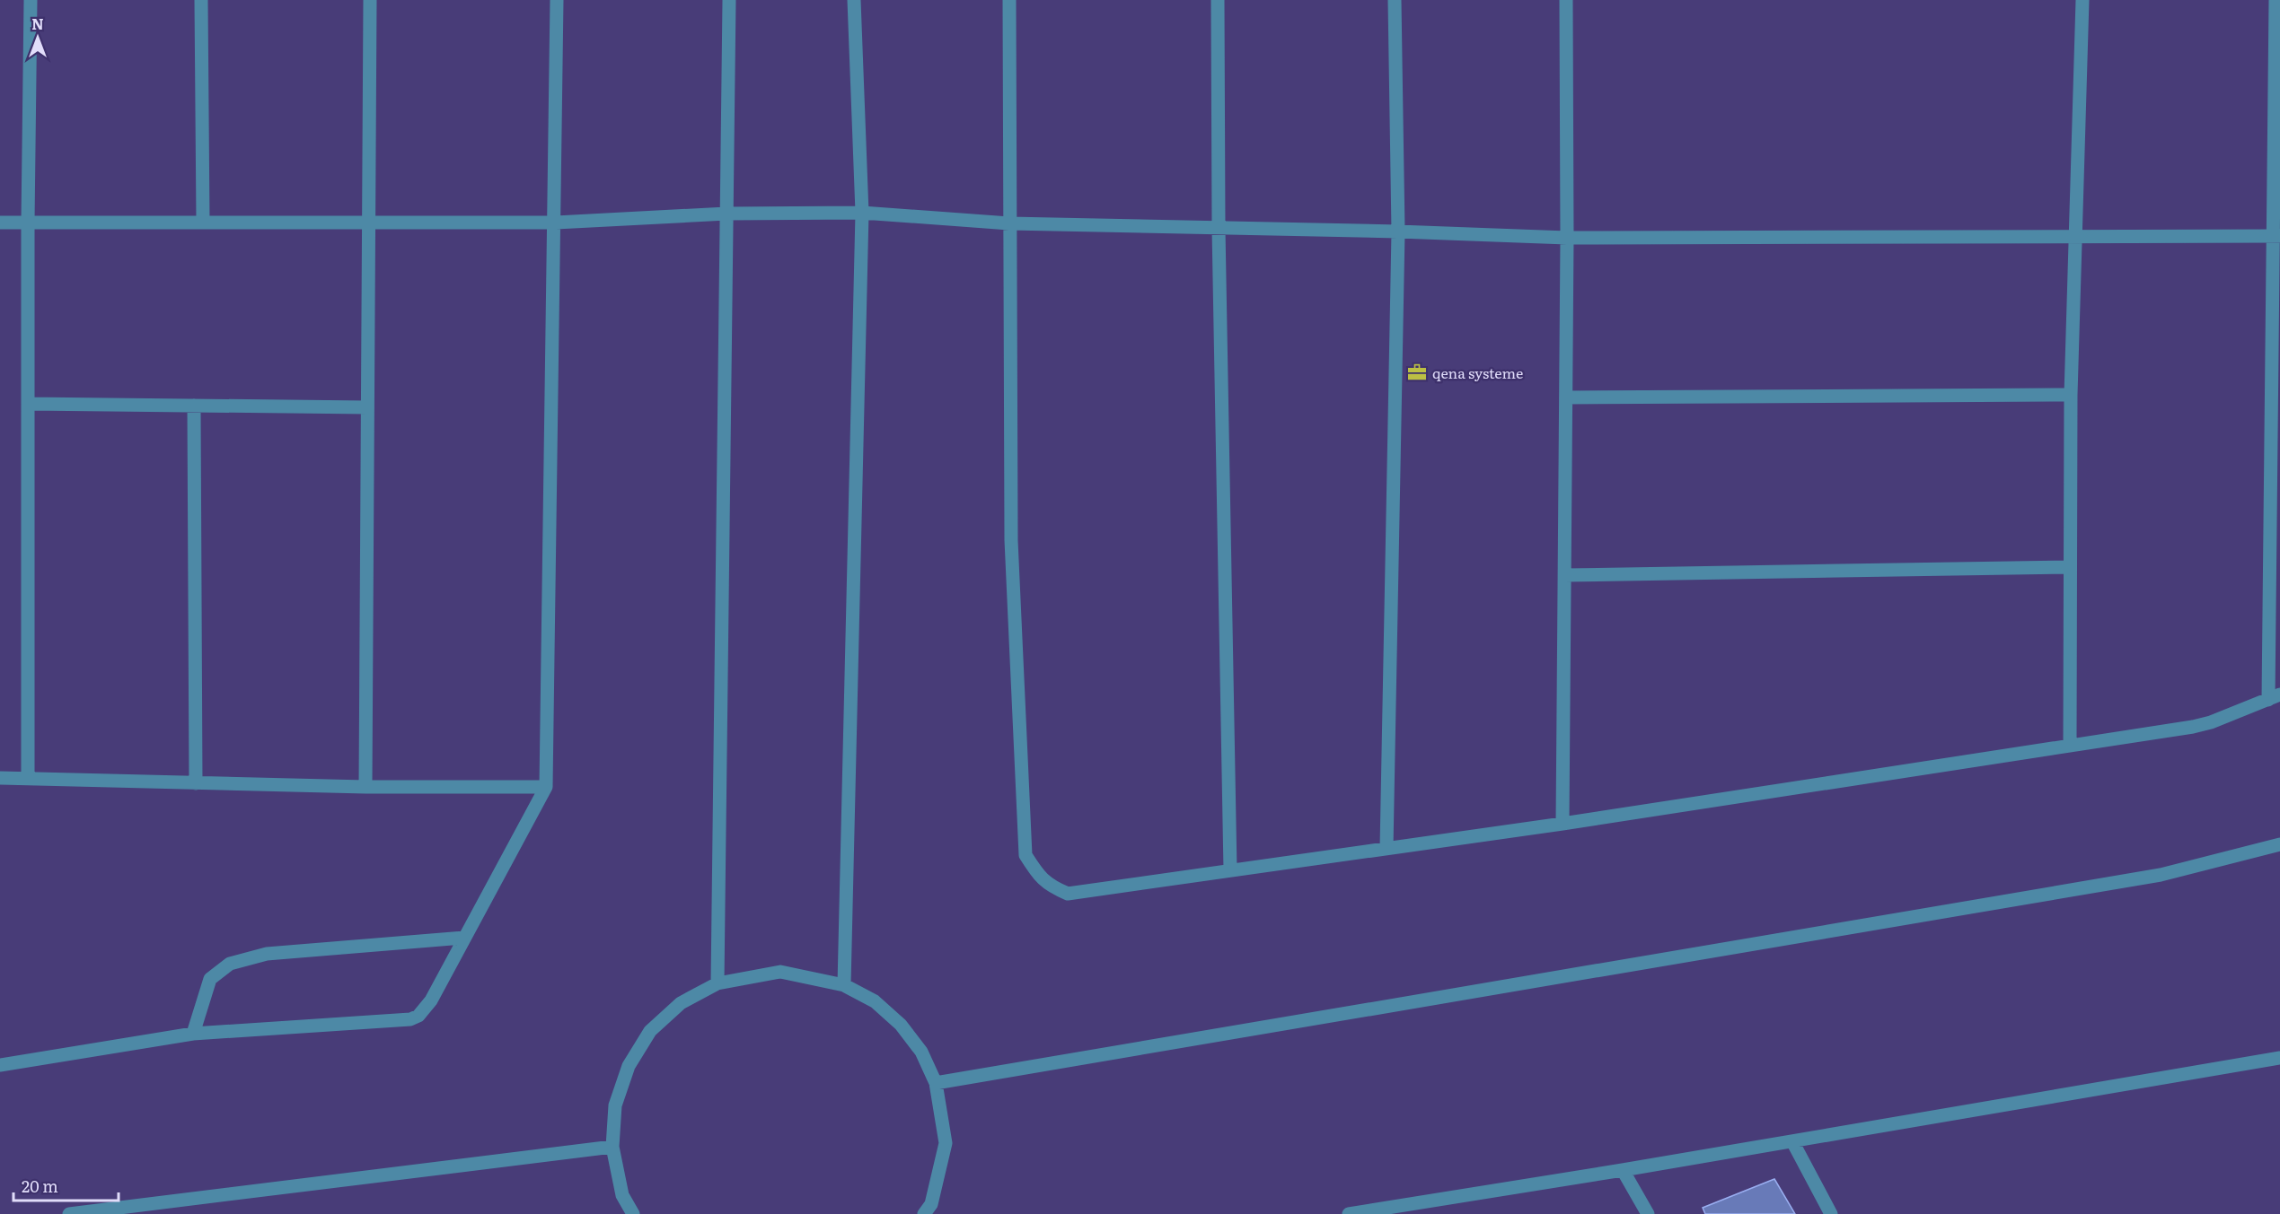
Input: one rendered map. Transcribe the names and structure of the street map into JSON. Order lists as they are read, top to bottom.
{
  "places": {
    "office": ["qena systeme"]
  },
  "scale_bar": "20 m",
  "north": "top"
}
